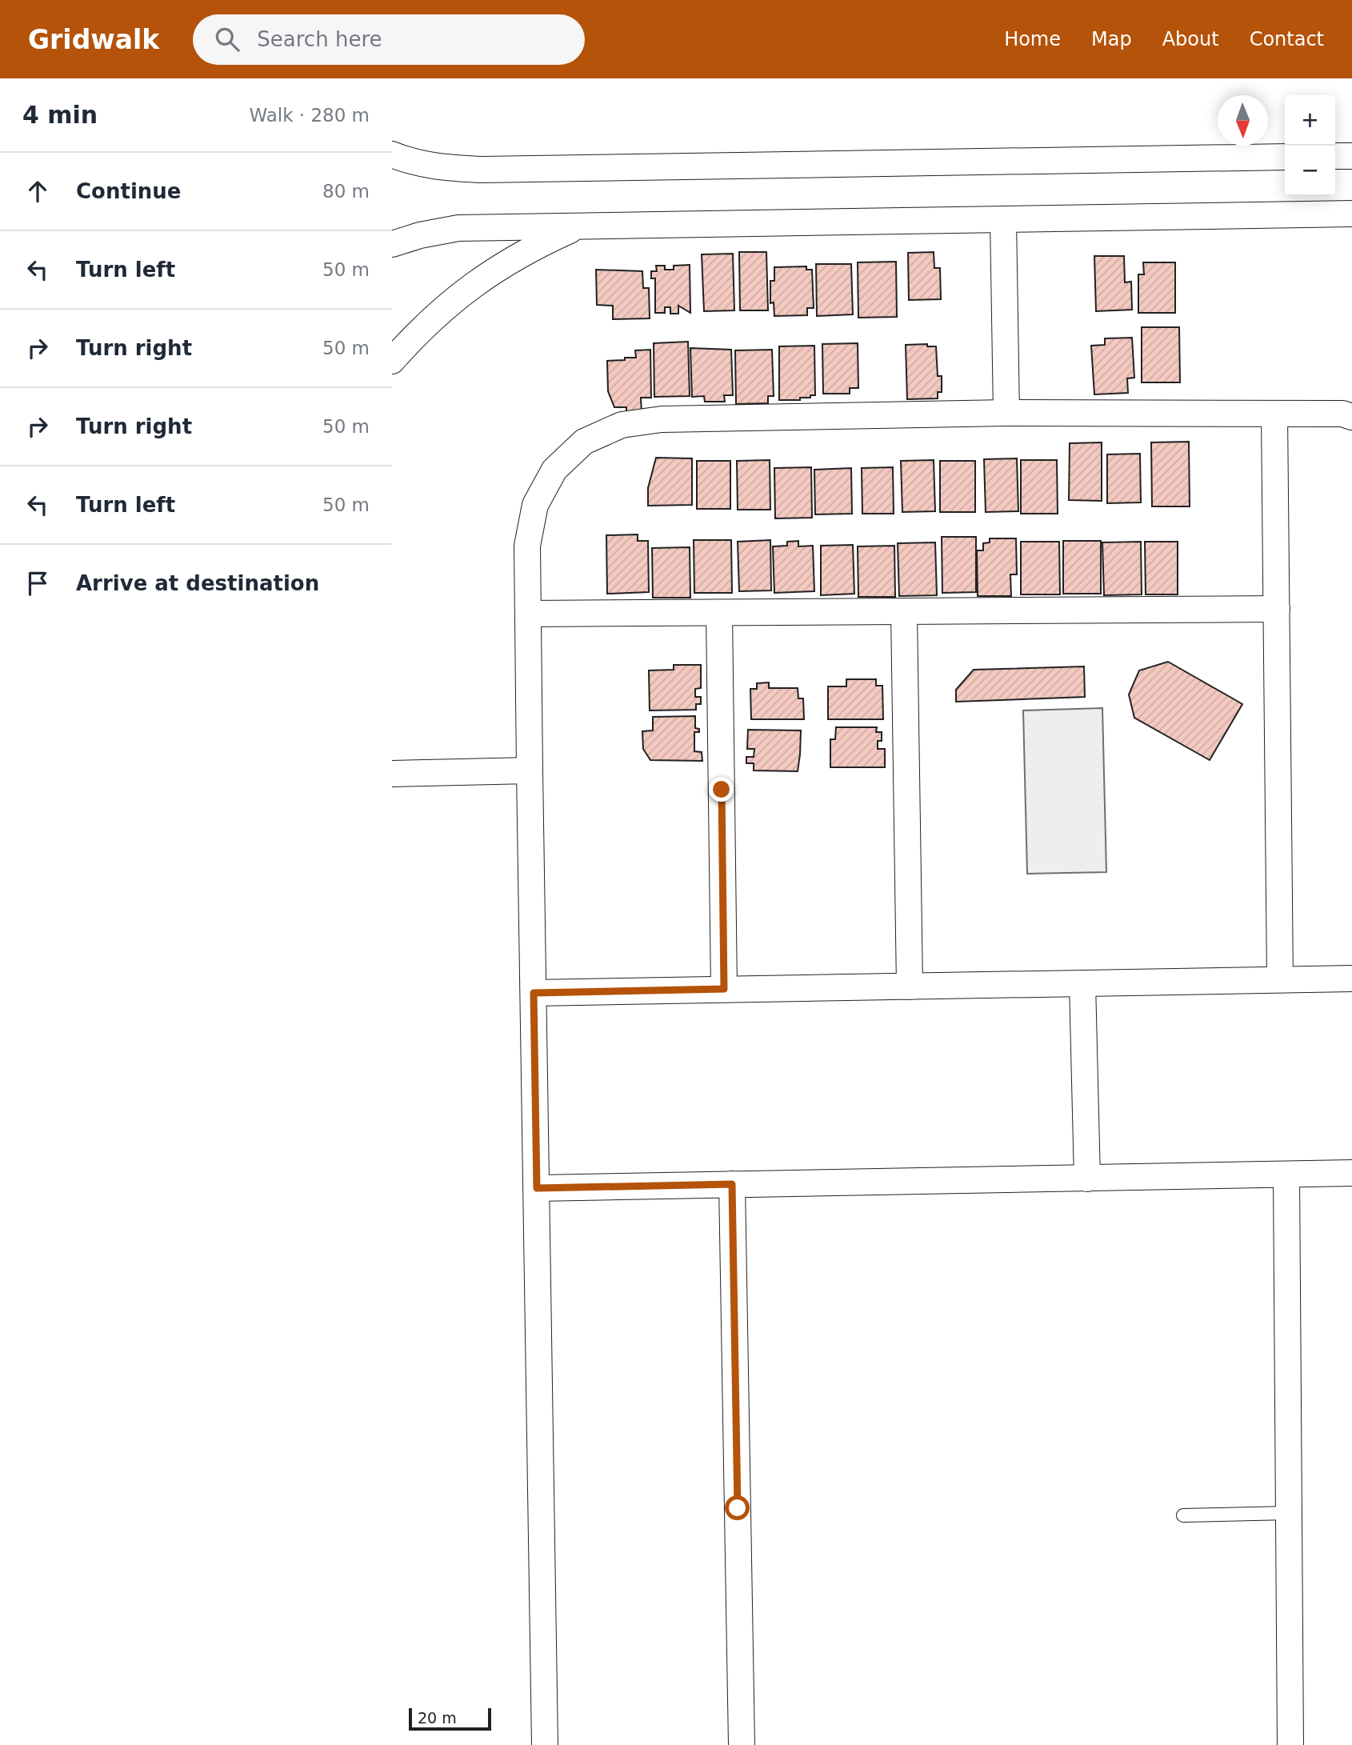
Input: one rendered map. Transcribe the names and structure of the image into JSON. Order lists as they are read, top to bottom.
{
  "scale_bar": "20 m",
  "north": "bottom",
  "page": {
    "header": "Gridwalk",
    "search": "Search here",
    "nav": [
      "Home",
      "Map",
      "About",
      "Contact"
    ],
    "heading": ["4 min", "Walk · 280 m"],
    "map_buttons": ["+", "−"],
    "list": [
      ["Continue", "80 m"],
      ["Turn left", "50 m"],
      ["Turn right", "50 m"],
      ["Turn right", "50 m"],
      ["Turn left", "50 m"],
      "Arrive at destination"
    ],
    "scale": "20 m"
  }
}
